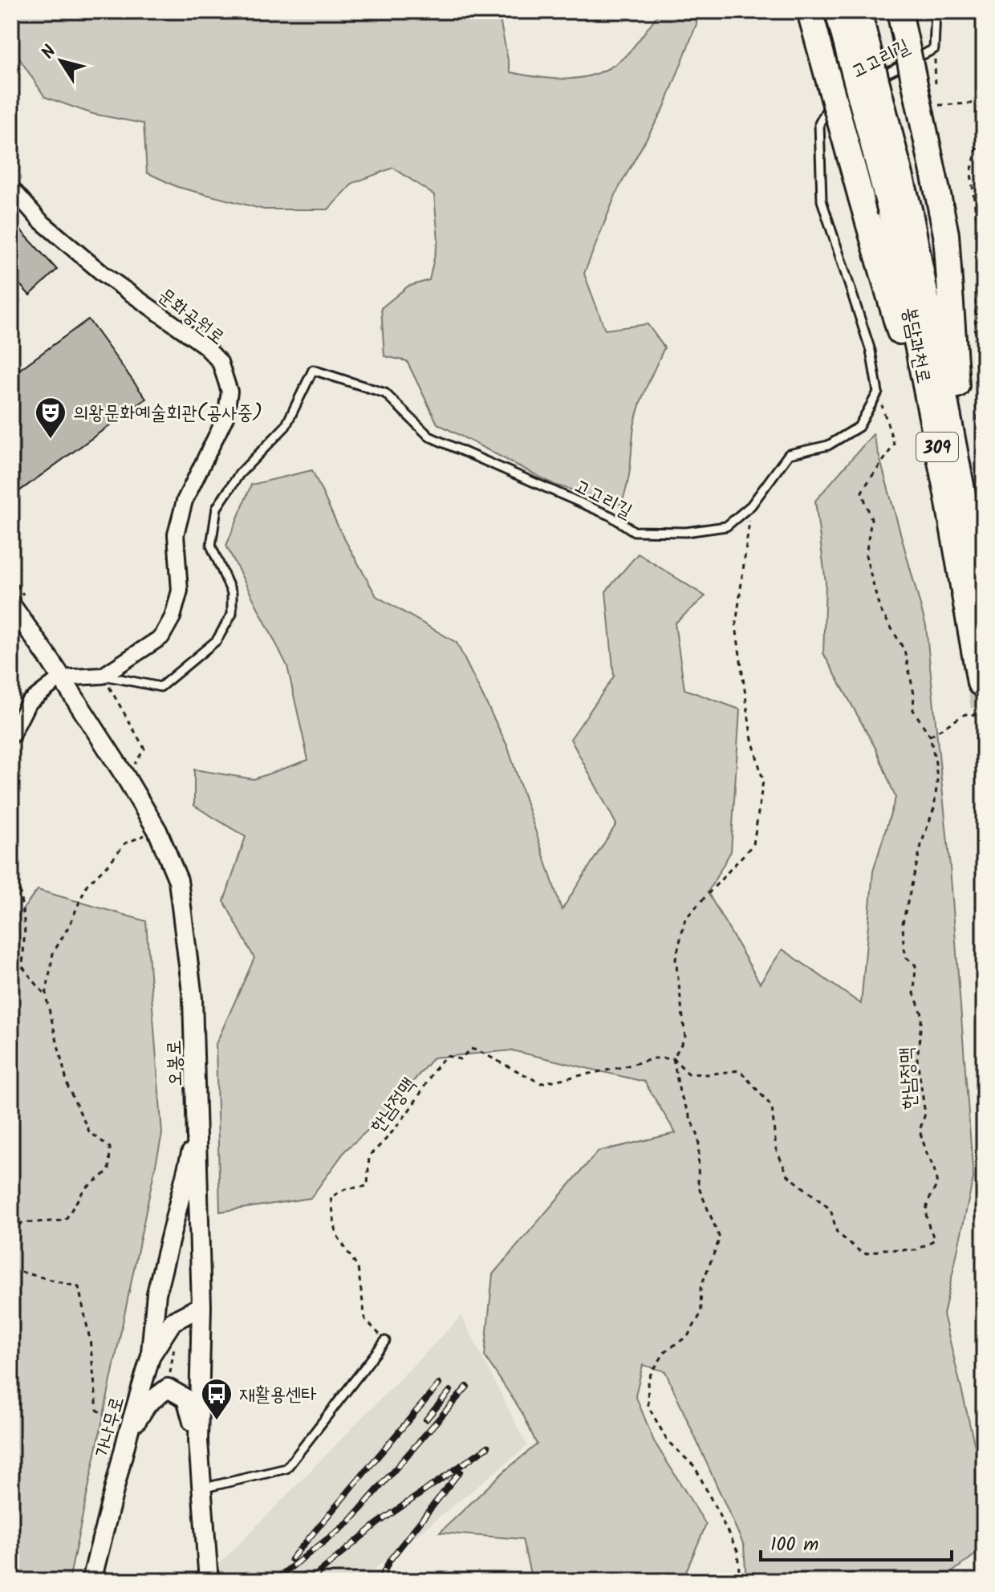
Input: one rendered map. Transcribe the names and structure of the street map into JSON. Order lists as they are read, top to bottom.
{
  "streets": {
    "highway": ["봉담과천로", "309"],
    "street": ["문화공원로", "오봉로", "가나무로"],
    "lane": ["고고리길"],
    "path": ["한남정맥"]
  },
  "crossings": [
    ["고고리길", "문화공원로"],
    ["고고리길", "한남정맥"],
    ["오봉로", "가나무로"]
  ],
  "places": {
    "theatre": ["의왕문화예술회관(공사중)"],
    "bus stop": ["재활용센타"]
  },
  "scale_bar": "100 m",
  "north": "top left"
}
